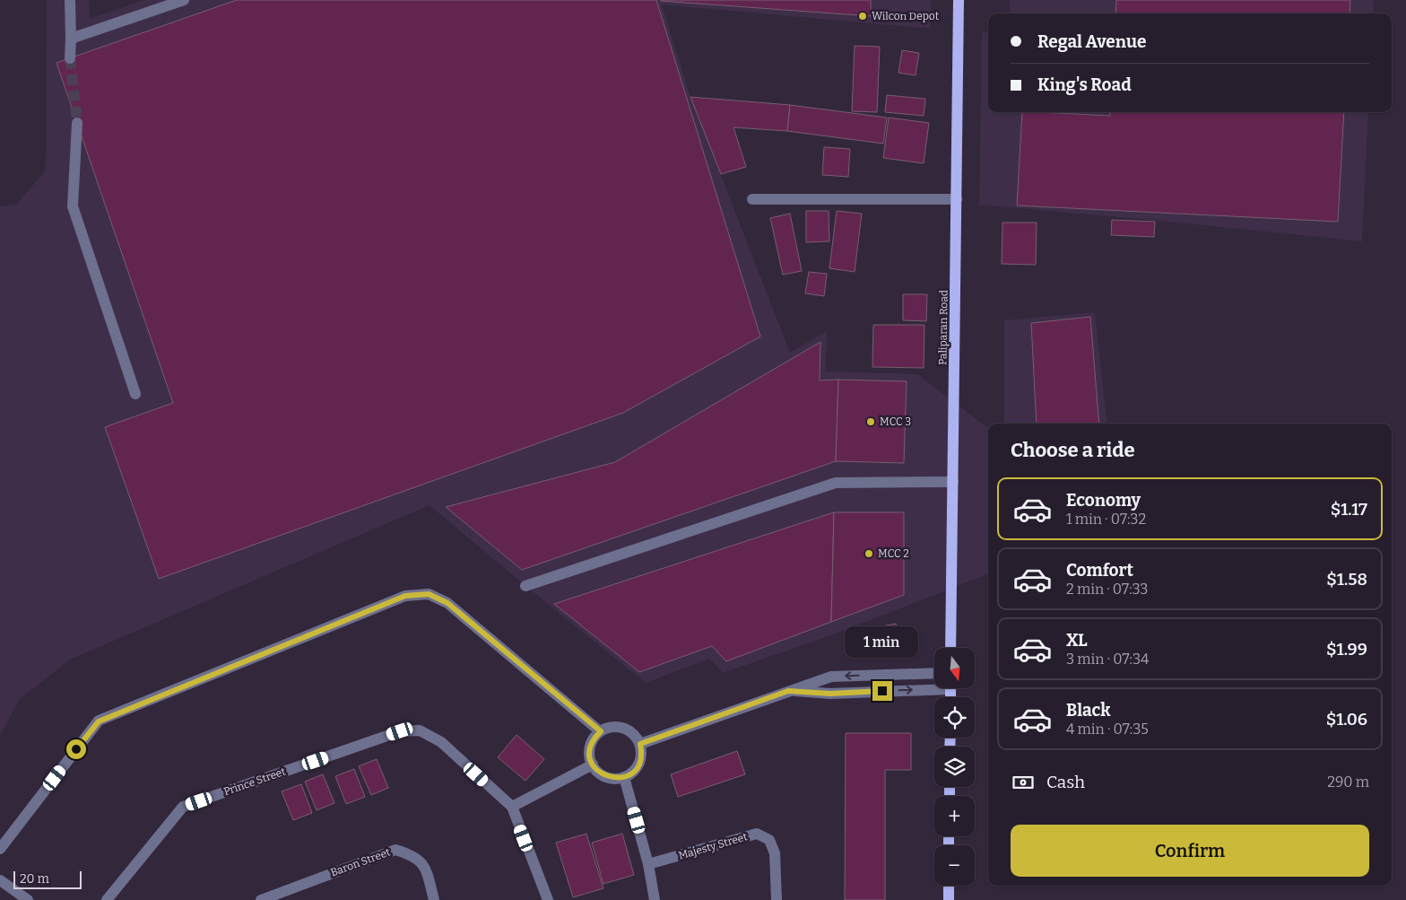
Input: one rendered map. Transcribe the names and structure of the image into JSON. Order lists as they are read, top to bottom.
{
  "streets": {
    "main road": ["Paliparan Road"],
    "street": ["Prince Street", "Majesty Street", "Baron Street"]
  },
  "places": ["Wilcon Depot", "MCC 3", "MCC 2"],
  "scale_bar": "20 m",
  "north": "bottom",
  "page": {
    "banner": ["Regal Avenue", "King's Road"],
    "heading": "Choose a ride",
    "list": [
      {
        "name": "Economy",
        "note": "1 min · 07:32",
        "value": "$1.17"
      },
      {
        "name": "Comfort",
        "note": "2 min · 07:33",
        "value": "$1.58"
      },
      {
        "name": "XL",
        "note": "3 min · 07:34",
        "value": "$1.99"
      },
      {
        "name": "Black",
        "note": "4 min · 07:35",
        "value": "$1.06"
      }
    ],
    "bubble": "1 min",
    "map_buttons": ["+", "−"],
    "pay": ["Cash", "290 m"],
    "buttons": "Confirm",
    "scale": "20 m"
  }
}
